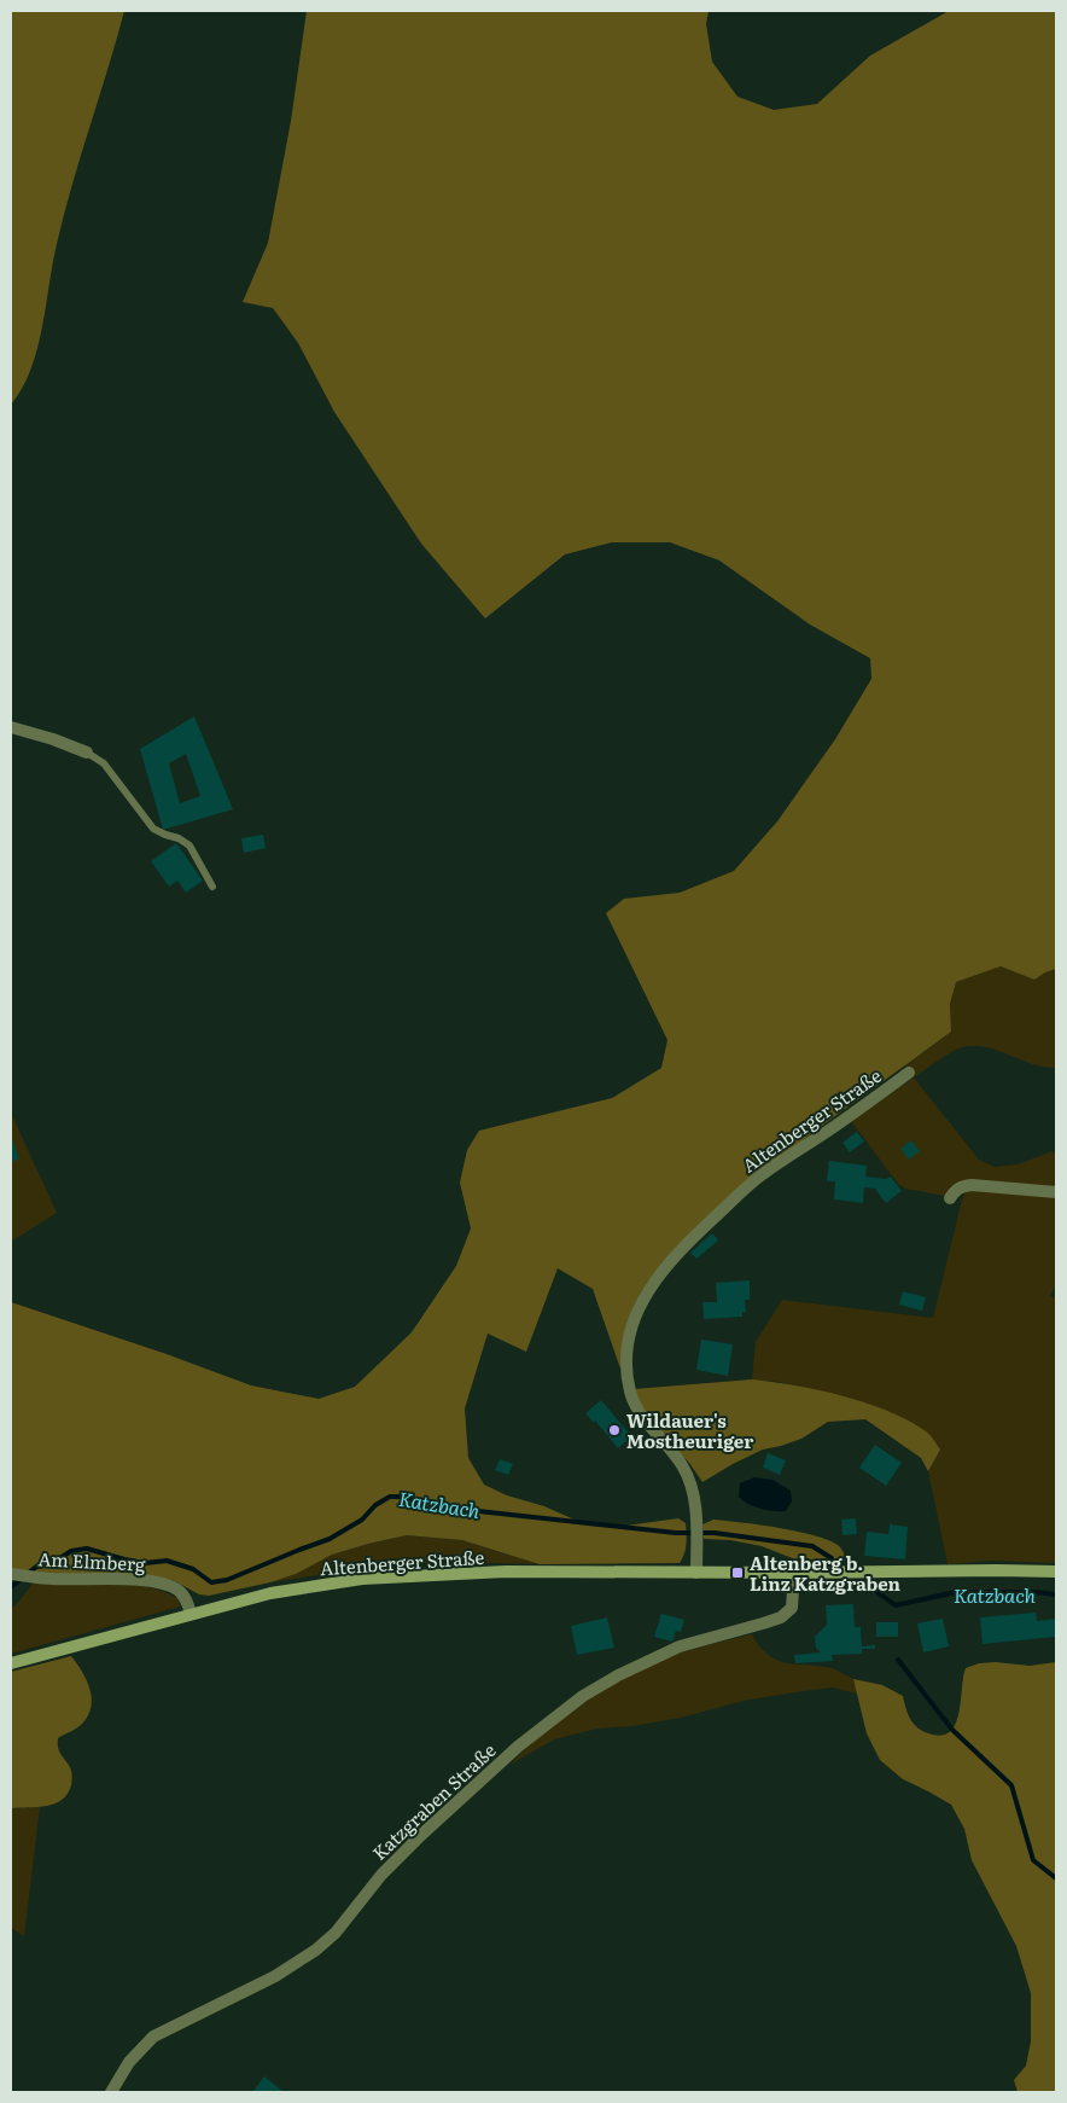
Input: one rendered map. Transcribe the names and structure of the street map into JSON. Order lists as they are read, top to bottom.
{
  "streets": {
    "street": ["Altenberger Straße", "Am Elmberg", "Katzgraben Straße"]
  },
  "crossings": [
    ["Altenberger Straße", "Am Elmberg"],
    ["Altenberger Straße", "Katzgraben Straße"]
  ],
  "water": ["Katzbach"],
  "places": {
    "other": ["Wildauer's Mostheuriger"],
    "transit": ["Altenberg b. Linz Katzgraben"]
  }
}
